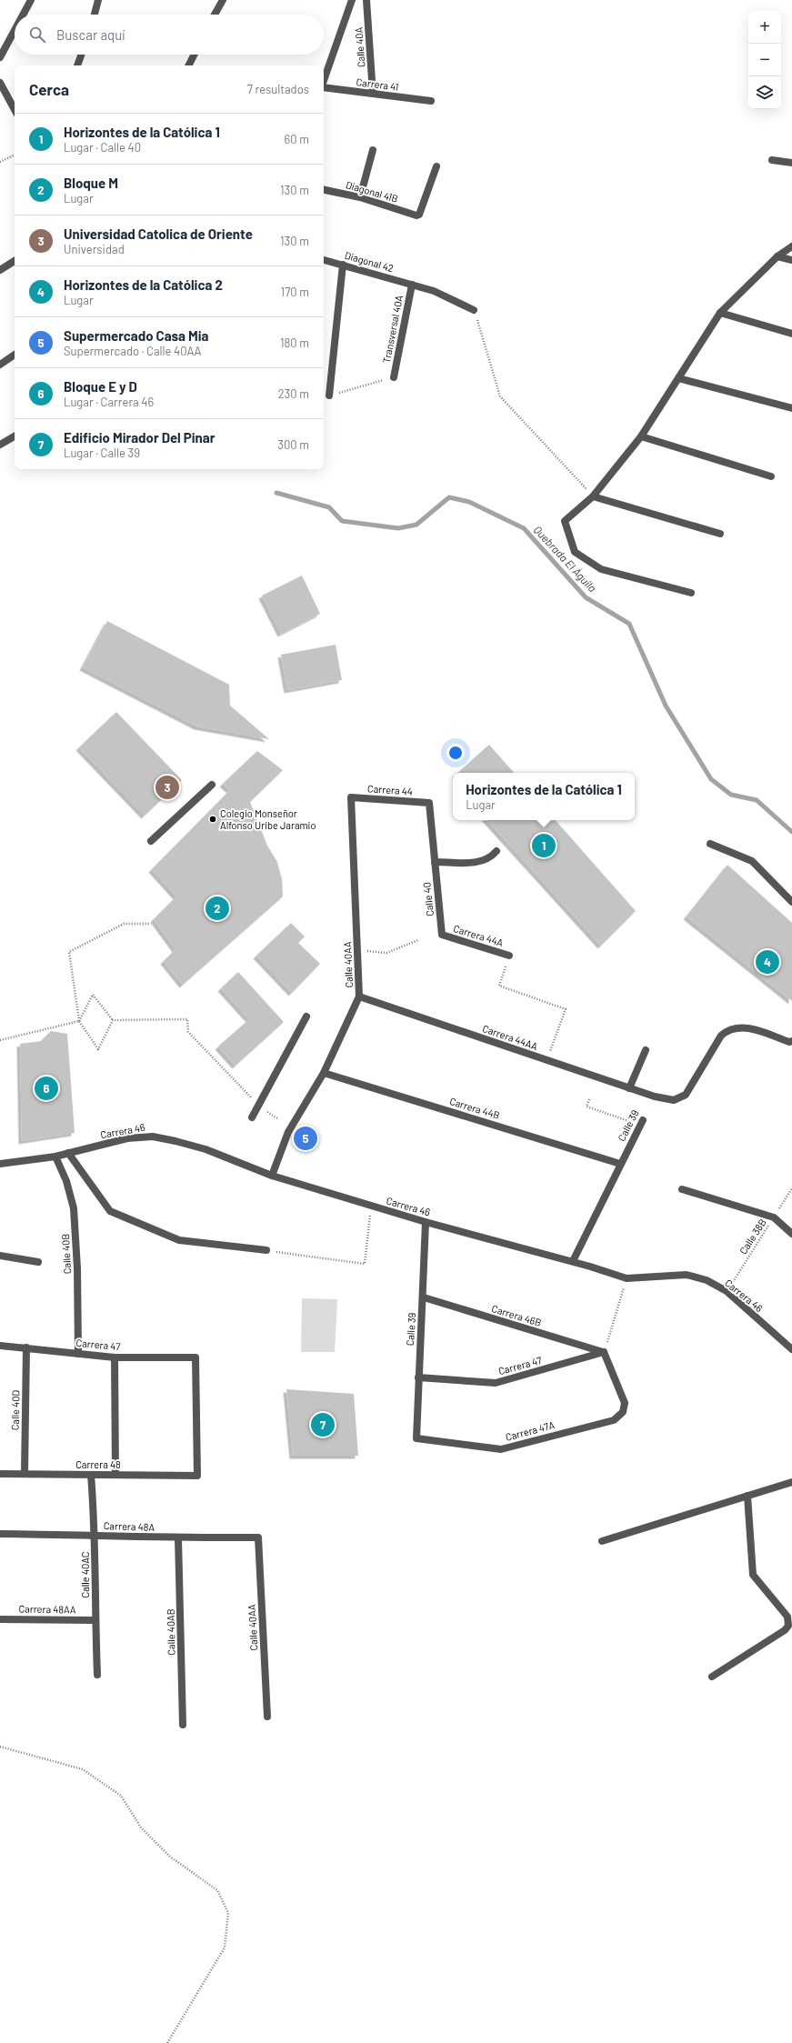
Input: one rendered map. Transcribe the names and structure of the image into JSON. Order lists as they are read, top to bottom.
{
  "streets": {
    "street": [
      "Calle 40A",
      "Carrera 41",
      "Diagonal 41B",
      "Diagonal 42",
      "Transversal 40A",
      "Carrera 44",
      "Calle 40",
      "Carrera 44A",
      "Calle 40AA",
      "Carrera 44AA",
      "Carrera 44B",
      "Calle 39",
      "Carrera 46",
      "Calle 40B",
      "Carrera 46B",
      "Carrera 47",
      "Calle 40D",
      "Carrera 47A",
      "Carrera 48",
      "Carrera 48A",
      "Calle 40AC",
      "Carrera 48AA",
      "Calle 40AB"
    ],
    "path": ["Calle 38B"]
  },
  "crossings": [
    ["Calle 40A", "Carrera 41"],
    ["Diagonal 42", "Transversal 40A"],
    ["Carrera 44", "Calle 40"],
    ["Carrera 44", "Calle 40AA"],
    ["Calle 40", "Carrera 44A"],
    ["Calle 40AA", "Carrera 44AA"],
    ["Calle 40AA", "Carrera 44B"],
    ["Calle 40AA", "Carrera 46"],
    ["Calle 40AA", "Carrera 48A"],
    ["Carrera 44B", "Calle 39"],
    ["Calle 39", "Carrera 46"],
    ["Calle 39", "Carrera 46B"],
    ["Calle 39", "Carrera 47"],
    ["Calle 39", "Carrera 47A"],
    ["Carrera 46", "Calle 38B"],
    ["Carrera 46", "Calle 40B"],
    ["Calle 40B", "Carrera 47"],
    ["Carrera 46B", "Carrera 47"],
    ["Carrera 46B", "Carrera 47A"],
    ["Carrera 47", "Calle 40D"],
    ["Carrera 47", "Carrera 47A"],
    ["Carrera 47", "Carrera 48"],
    ["Calle 40D", "Carrera 48"],
    ["Carrera 48", "Calle 40AC"],
    ["Carrera 48A", "Calle 40AC"],
    ["Carrera 48A", "Calle 40AB"],
    ["Calle 40AC", "Carrera 48AA"]
  ],
  "water": ["Quebrada El Águila"],
  "places": ["Colegio Monseñor Alfonso Uribe Jaramio"],
  "page": {
    "map_buttons": ["+", "−"],
    "search": "Buscar aquí",
    "heading": ["Cerca", "7 resultados"],
    "list": [
      {
        "mark": "1",
        "name": "Horizontes de la Católica 1",
        "note": "Lugar · Calle 40",
        "value": "60 m"
      },
      {
        "mark": "2",
        "name": "Bloque M",
        "note": "Lugar",
        "value": "130 m"
      },
      {
        "mark": "3",
        "name": "Universidad Catolica de Oriente",
        "note": "Universidad",
        "value": "130 m"
      },
      {
        "mark": "4",
        "name": "Horizontes de la Católica 2",
        "note": "Lugar",
        "value": "170 m"
      },
      {
        "mark": "5",
        "name": "Supermercado Casa Mia",
        "note": "Supermercado · Calle 40AA",
        "value": "180 m"
      },
      {
        "mark": "6",
        "name": "Bloque E y D",
        "note": "Lugar · Carrera 46",
        "value": "230 m"
      },
      {
        "mark": "7",
        "name": "Edificio Mirador Del Pinar",
        "note": "Lugar · Calle 39",
        "value": "300 m"
      }
    ],
    "popup": ["Horizontes de la Católica 1", "Lugar"],
    "pins": [
      "3",
      "1",
      "2",
      "4",
      "6",
      "5",
      "7"
    ]
  }
}
